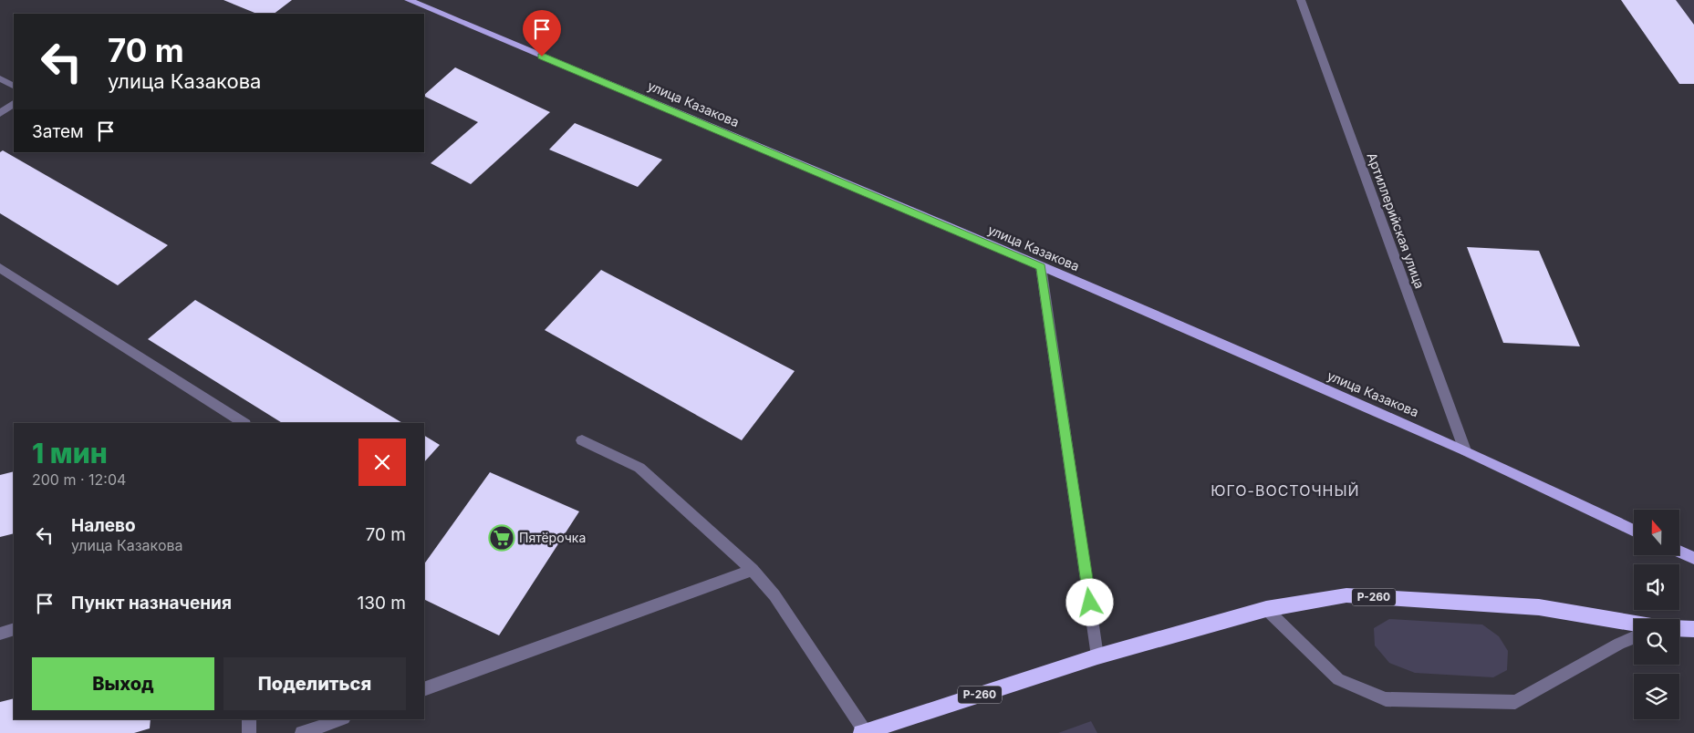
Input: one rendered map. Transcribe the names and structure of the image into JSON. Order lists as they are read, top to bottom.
{
  "streets": {
    "highway": ["Р-260"],
    "main road": ["улица Казакова"],
    "street": ["Артиллерийская улица"]
  },
  "crossings": [
    ["улица Казакова", "Артиллерийская улица"]
  ],
  "districts": ["ЮГО-ВОСТОЧНЫЙ"],
  "places": {
    "supermarket": ["Пятёрочка"]
  },
  "north": "top",
  "page": {
    "turn": ["70 m", "улица Казакова"],
    "then": "Затем",
    "heading": ["1 мин", "200 m · 12:04"],
    "list": [
      {
        "name": "Налево",
        "note": "улица Казакова",
        "value": "70 m"
      },
      {
        "name": "Пункт назначения",
        "value": "130 m"
      }
    ],
    "buttons": ["Выход", "Поделиться"]
  }
}
